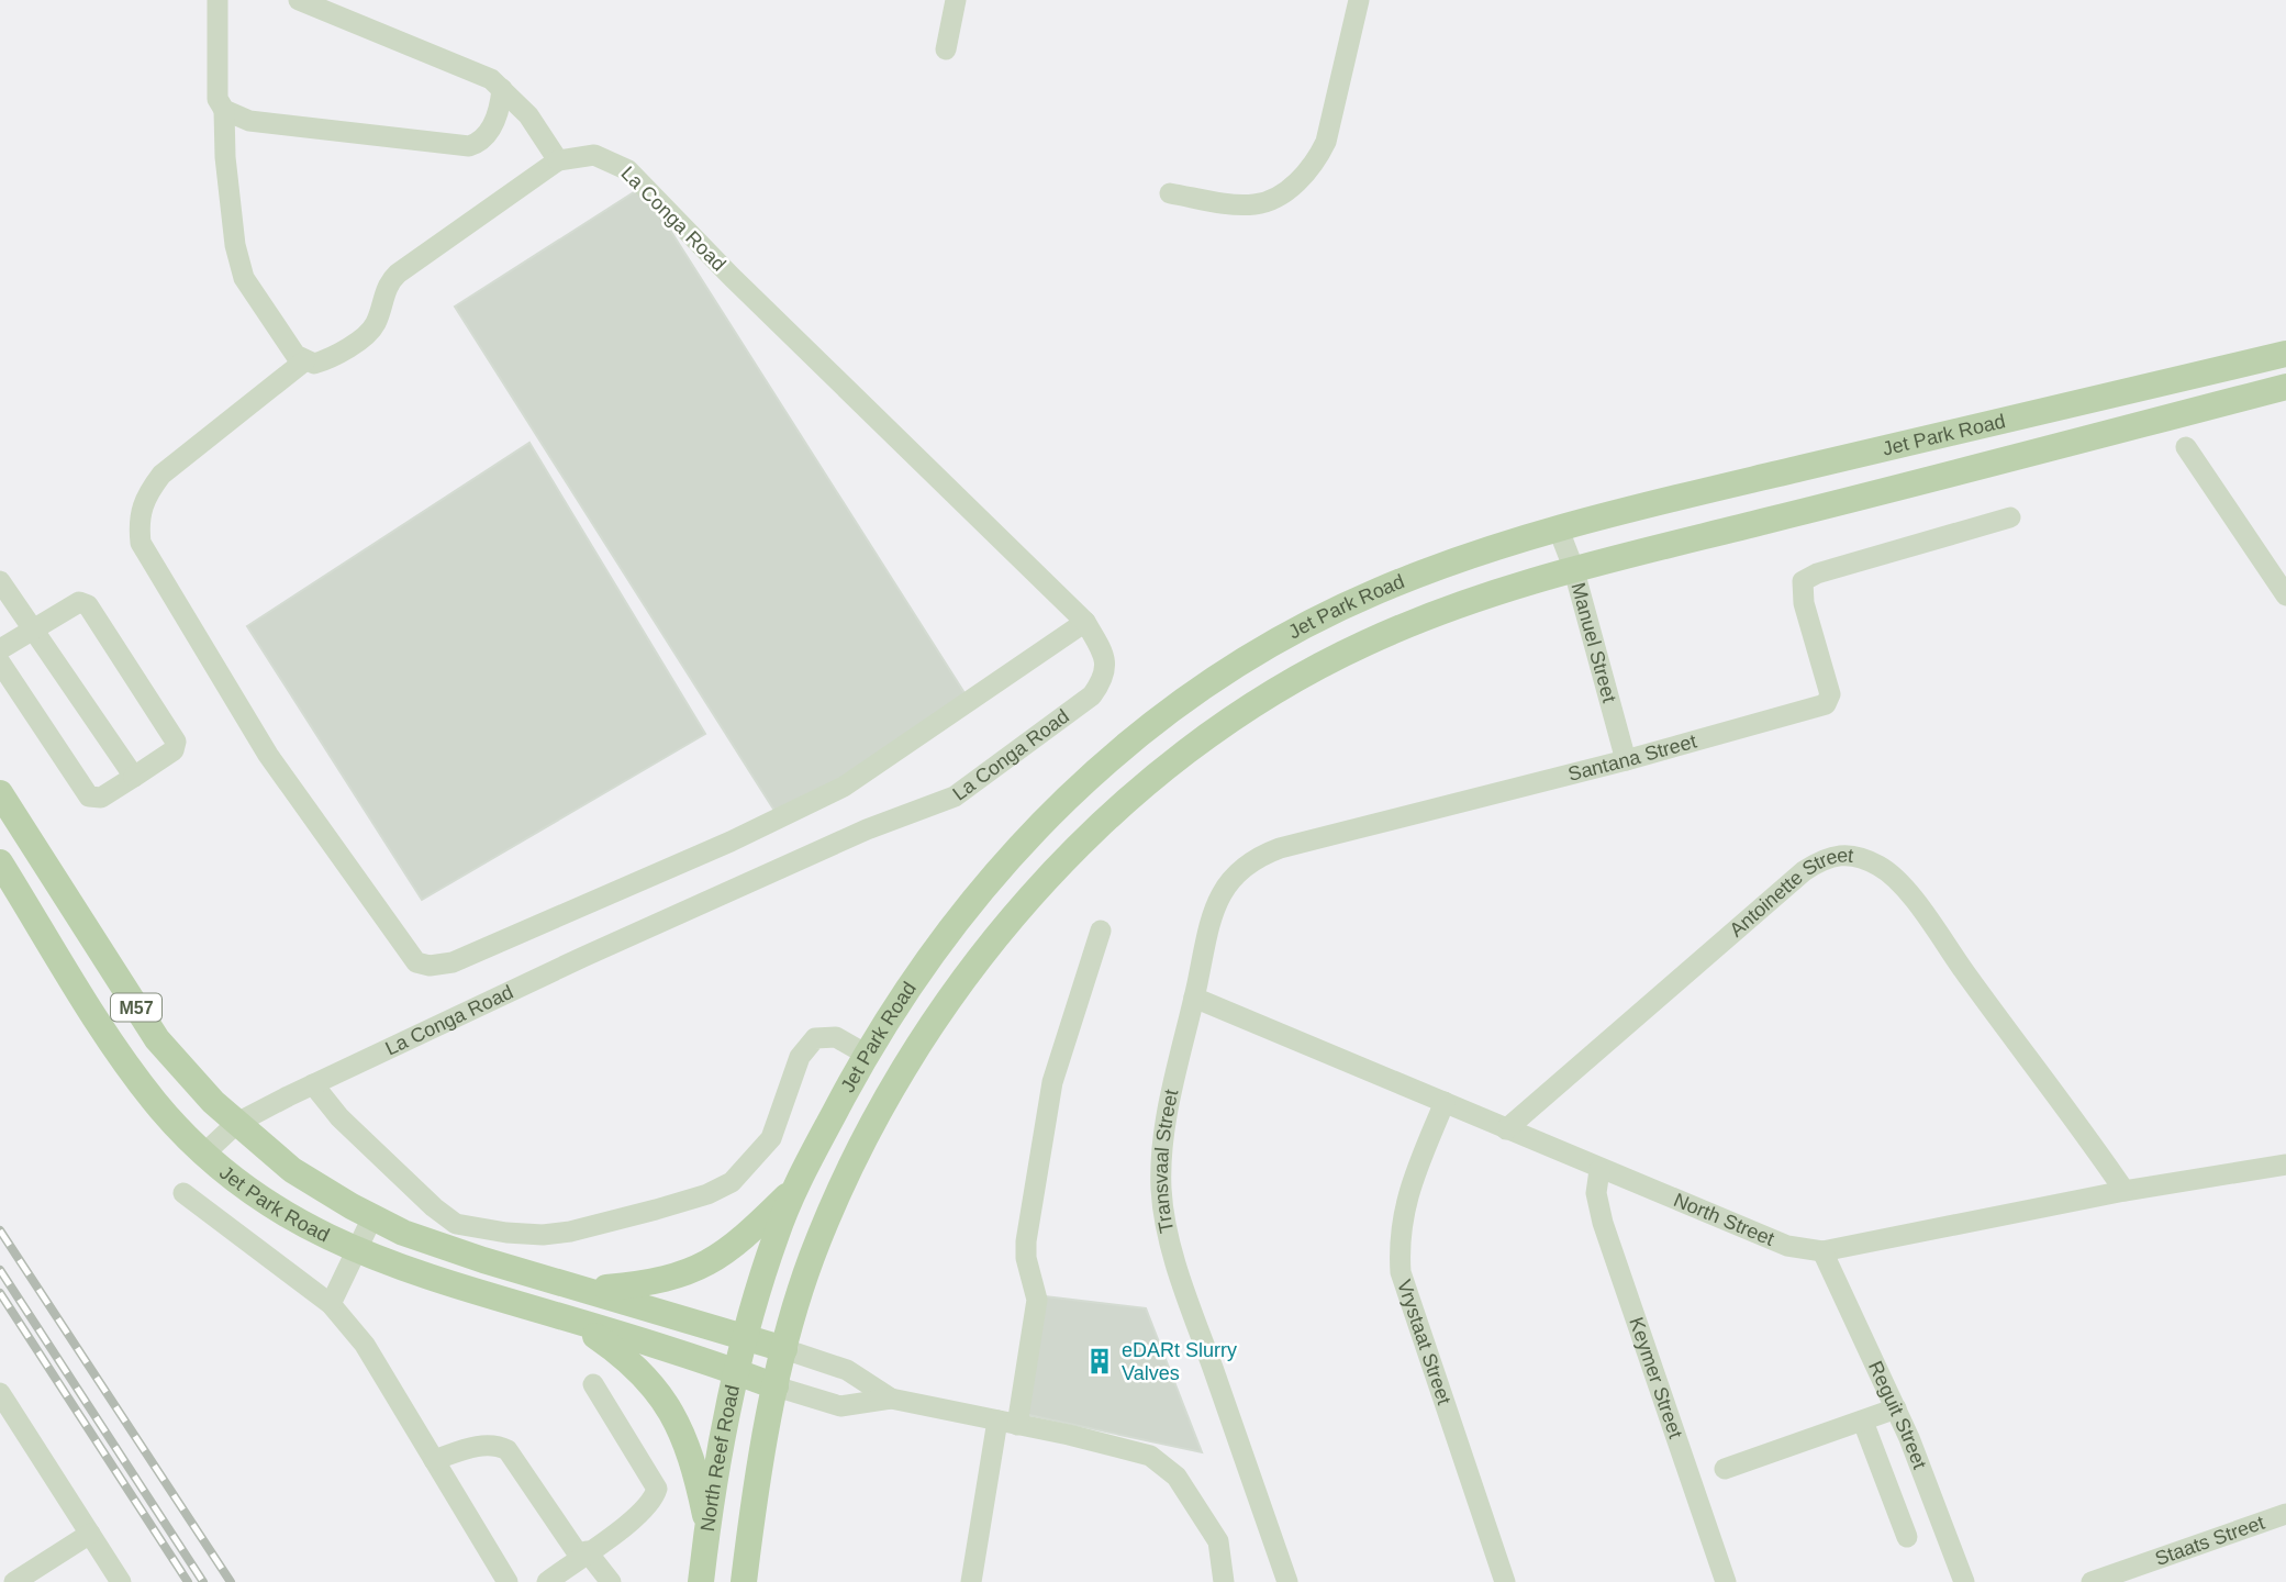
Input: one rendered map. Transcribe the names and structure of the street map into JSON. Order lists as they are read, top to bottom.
{
  "streets": {
    "main road": ["Jet Park Road", "M57", "North Reef Road"],
    "street": [
      "La Conga Road",
      "Manuel Street",
      "Santana Street",
      "Antoinette Street",
      "Transvaal Street",
      "North Street",
      "Vrystaat Street",
      "Keymer Street",
      "Reguit Street",
      "Staats Street"
    ]
  },
  "crossings": [
    ["La Conga Road", "Jet Park Road"],
    ["Jet Park Road", "Manuel Street"],
    ["Jet Park Road", "North Reef Road"],
    ["Manuel Street", "Santana Street"],
    ["Santana Street", "Transvaal Street"],
    ["Santana Street", "North Street"],
    ["Antoinette Street", "North Street"],
    ["Transvaal Street", "North Street"],
    ["North Street", "Vrystaat Street"],
    ["North Street", "Keymer Street"],
    ["North Street", "Reguit Street"]
  ],
  "places": {
    "building": ["eDARt Slurry Valves"]
  }
}
